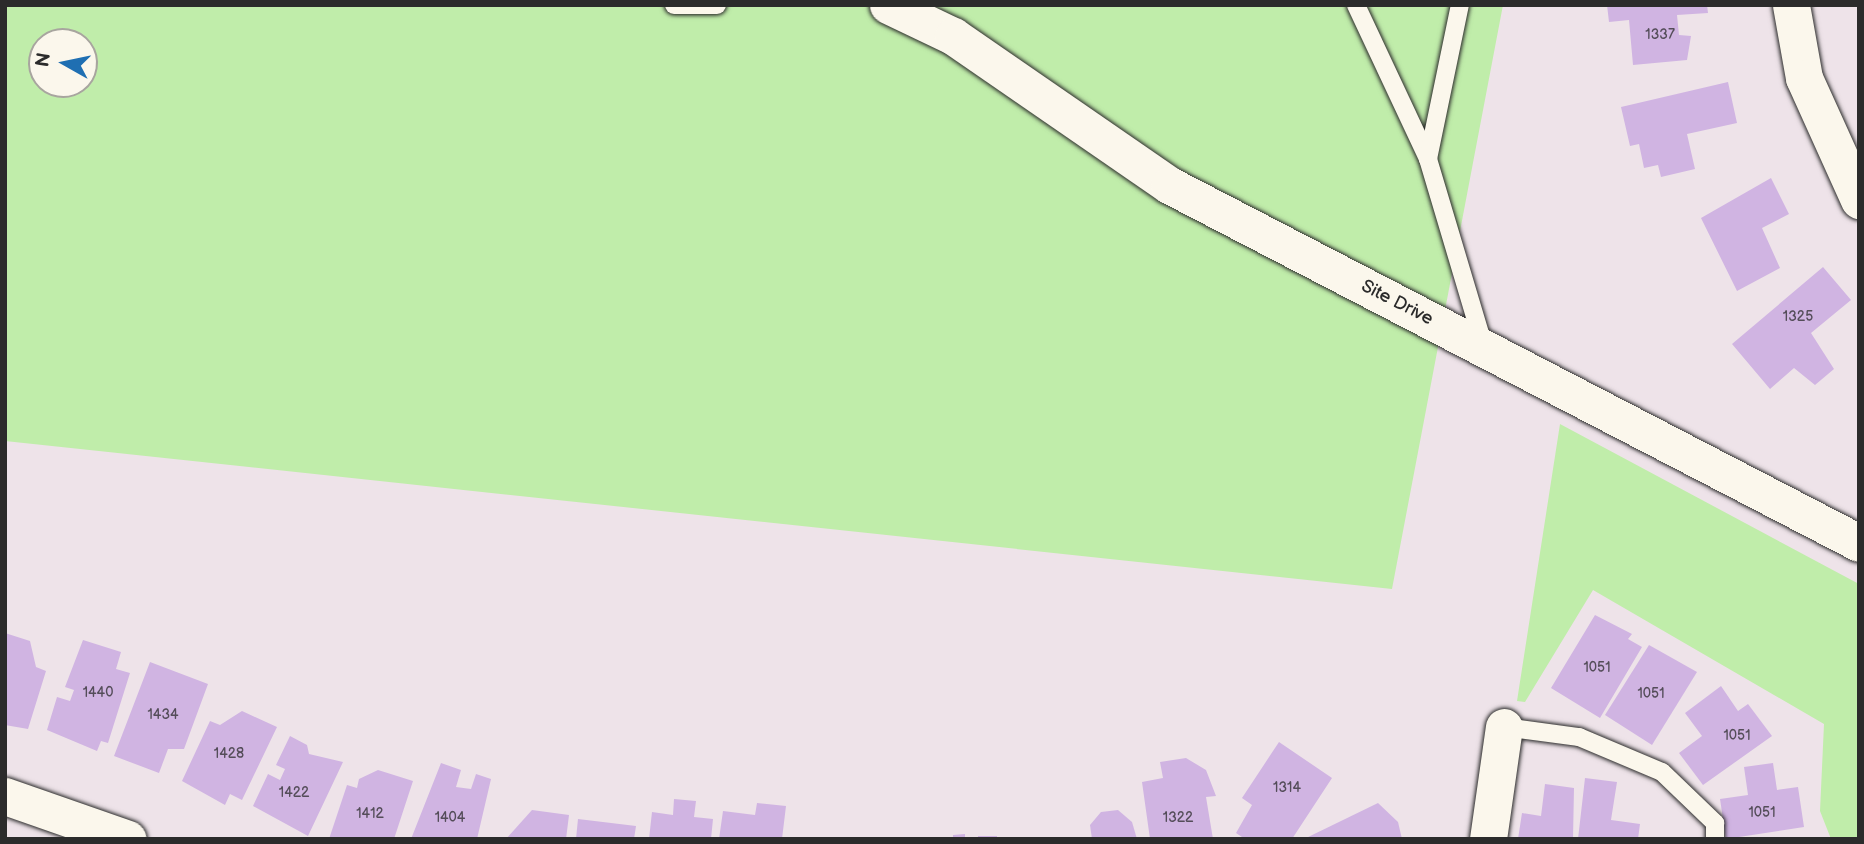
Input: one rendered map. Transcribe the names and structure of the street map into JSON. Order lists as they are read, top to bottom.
{
  "streets": {
    "street": ["Site Drive"]
  },
  "house_numbers": [
    "1337",
    "1325",
    "1051",
    "1440",
    "1051",
    "1434",
    "1051",
    "1428",
    "1314",
    "1422",
    "1051",
    "1412",
    "1404",
    "1322"
  ],
  "north": "left"
}
